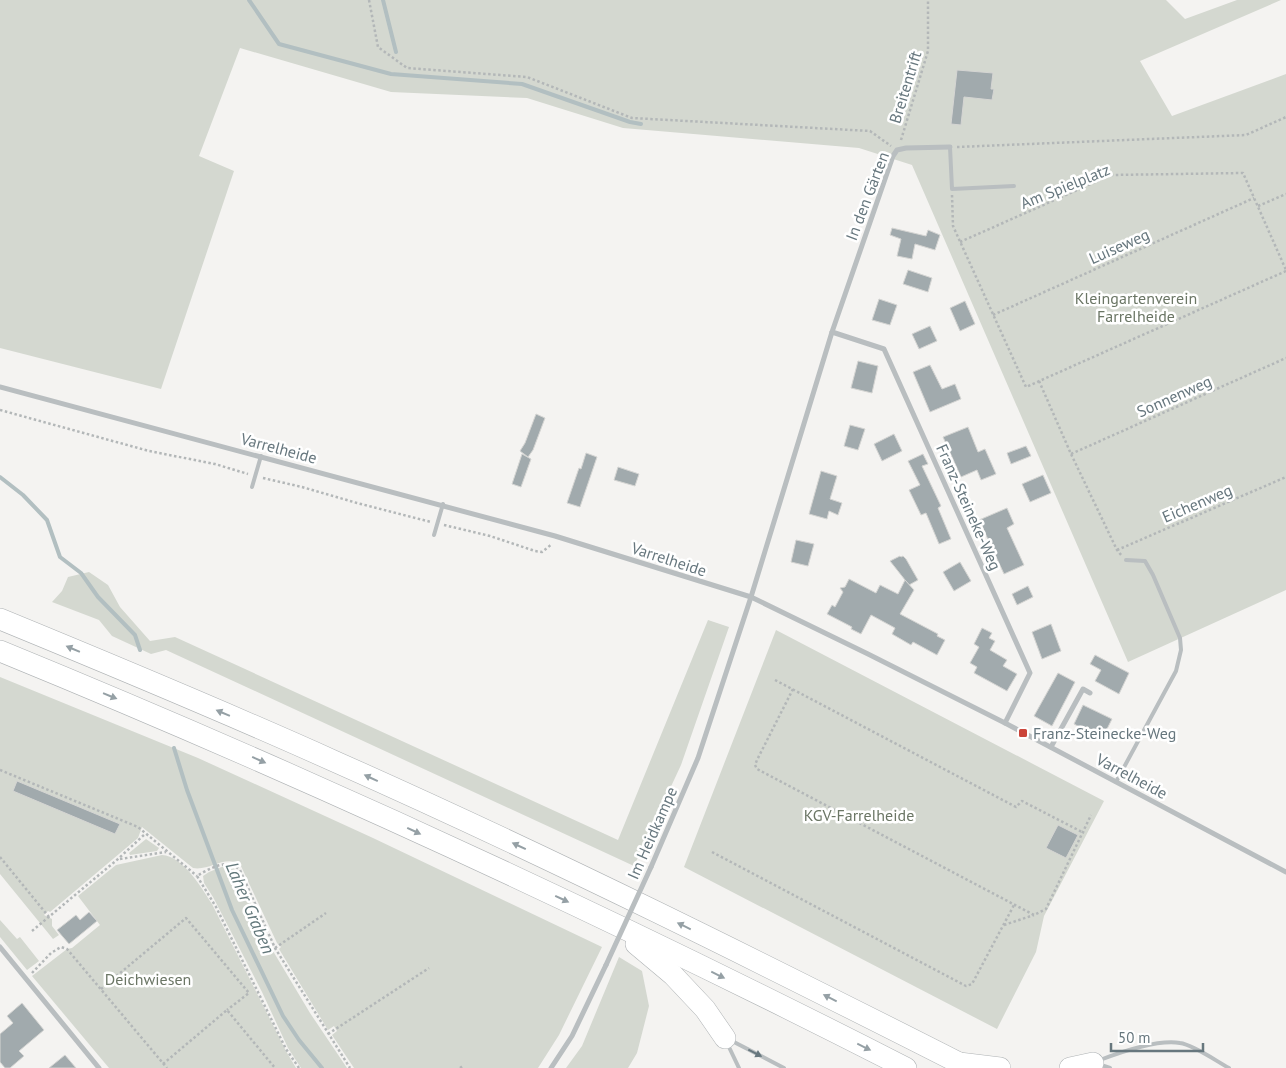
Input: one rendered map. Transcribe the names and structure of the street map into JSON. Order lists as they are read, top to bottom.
{
  "streets": {
    "street": [
      "In den Gärten",
      "Varrelheide",
      "Franz-Steineke-Weg",
      "Im Heidkampe"
    ],
    "path": [
      "Breitentrift",
      "Am Spielplatz",
      "Luiseweg",
      "Sonnenweg",
      "Eichenweg"
    ]
  },
  "crossings": [
    ["Breitentrift", "In den Gärten"],
    ["Am Spielplatz", "Luiseweg"],
    ["In den Gärten", "Varrelheide"],
    ["In den Gärten", "Franz-Steineke-Weg"],
    ["In den Gärten", "Im Heidkampe"],
    ["Sonnenweg", "Eichenweg"],
    ["Varrelheide", "Franz-Steineke-Weg"],
    ["Varrelheide", "Im Heidkampe"]
  ],
  "water": ["Laher Graben"],
  "parks": ["Kleingartenverein Farrelheide", "KGV-Farrelheide", "Deichwiesen"],
  "places": {
    "transit": ["Franz-Steinecke-Weg"]
  },
  "scale_bar": "50 m"
}
